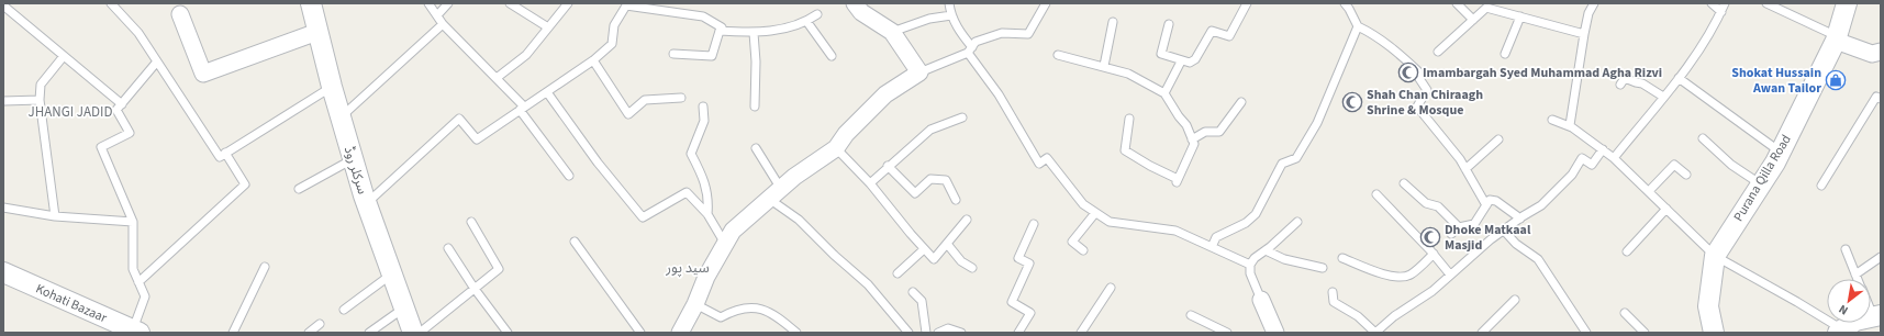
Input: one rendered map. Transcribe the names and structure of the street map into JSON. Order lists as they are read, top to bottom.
{
  "streets": {
    "street": ["سرکلر روڈ", "Purana Qilla Road", "Kohati Bazaar"]
  },
  "districts": ["JHANGI JADID", "سید پور"],
  "places": {
    "mosque": ["Imambargah Syed Muhammad Agha Rizvi", "Shah Chan Chiraagh Shrine & Mosque", "Dhoke Matkaal Masjid"],
    "shop": ["Shokat Hussain Awan Tailor"]
  },
  "north": "bottom left"
}
